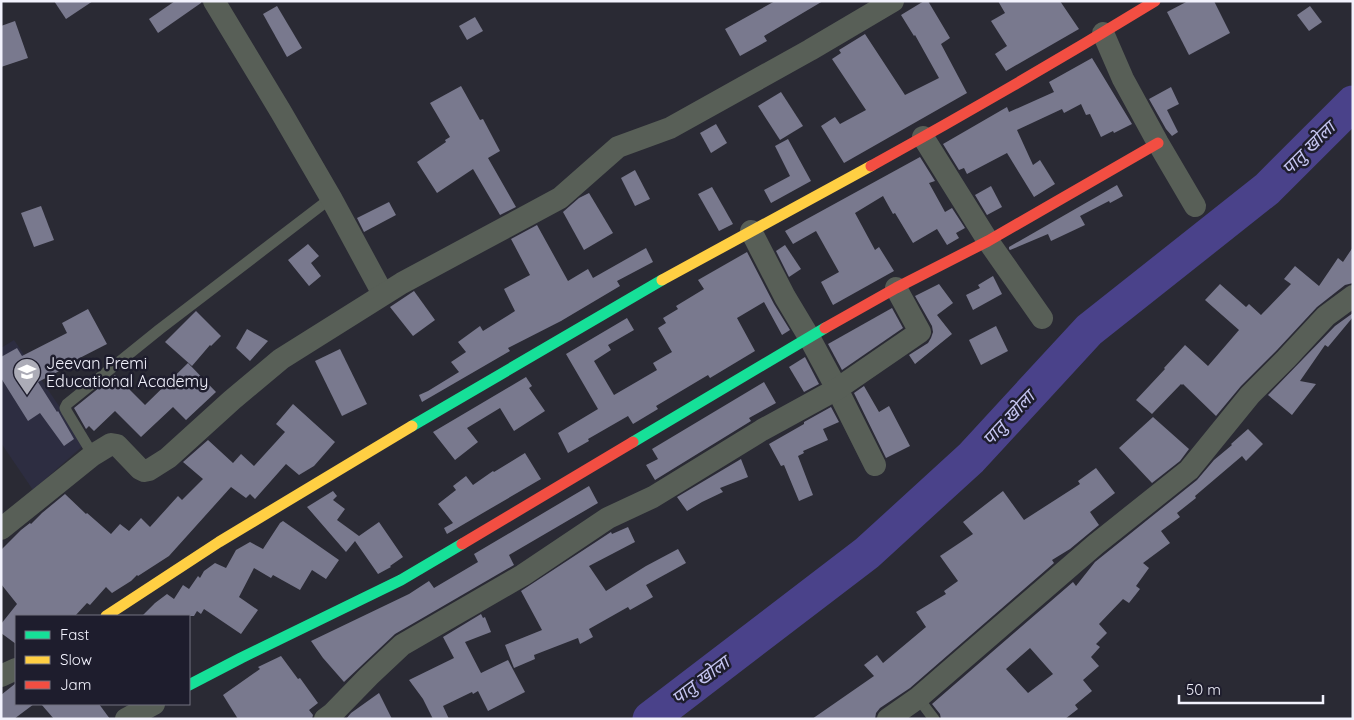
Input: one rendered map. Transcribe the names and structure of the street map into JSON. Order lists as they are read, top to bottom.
{
  "water": ["पातु खोला"],
  "places": {
    "school or university": ["Jeevan Premi Educational Academy"]
  },
  "legend": ["Fast", "Slow", "Jam"],
  "scale_bar": "50 m"
}
